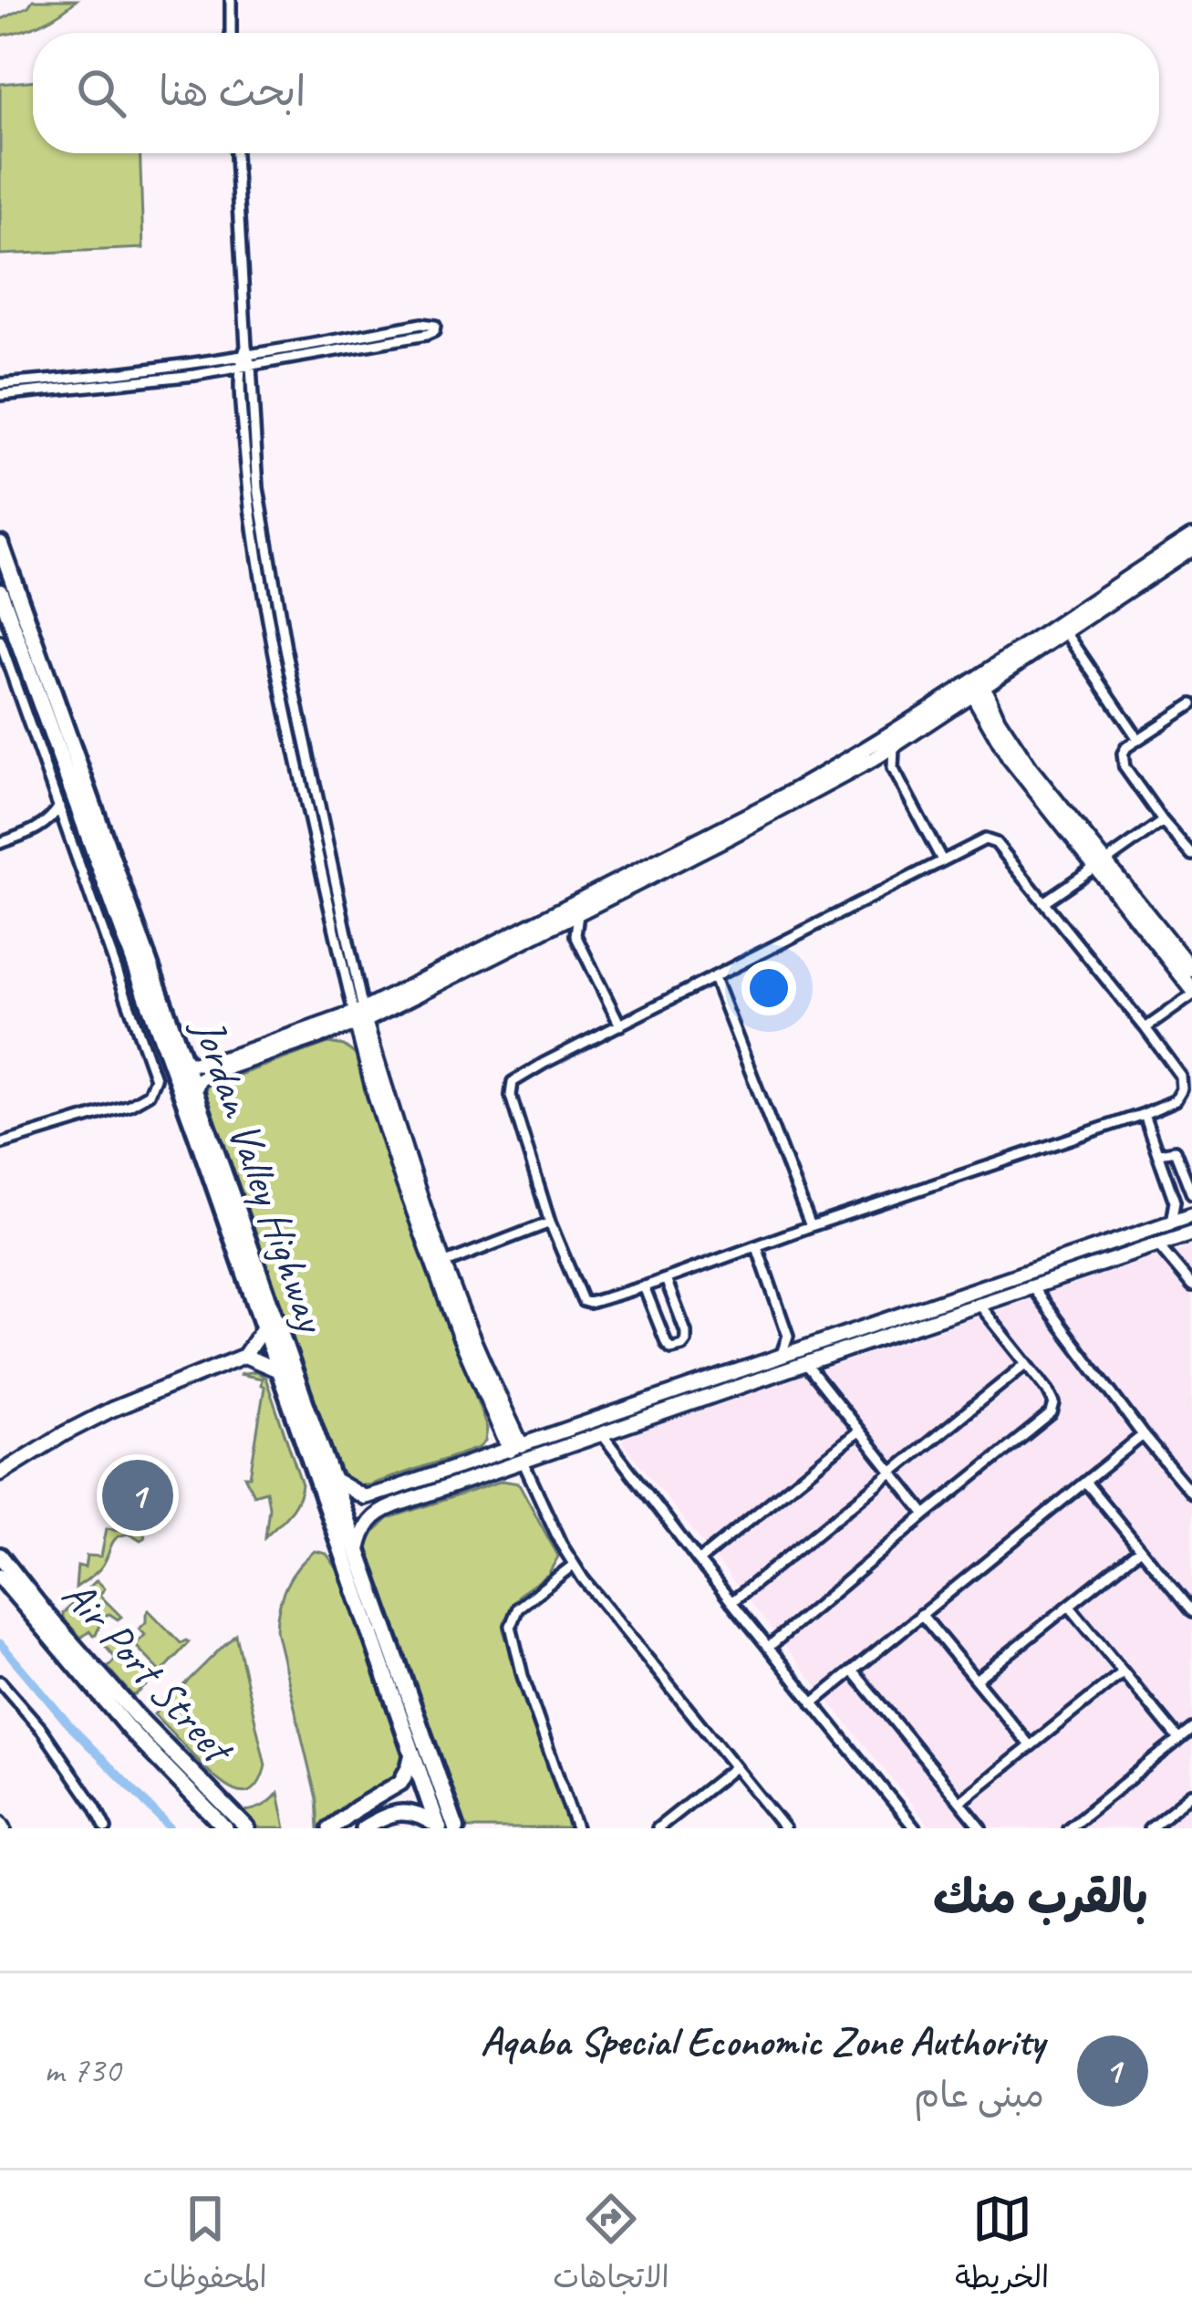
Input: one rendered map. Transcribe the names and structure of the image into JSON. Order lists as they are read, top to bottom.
{
  "streets": {
    "highway": ["Jordan Valley Highway"],
    "main road": ["Air Port Street"]
  },
  "page": {
    "search": "ابحث هنا",
    "pins": "1",
    "heading": "بالقرب منك",
    "list": [
      {
        "mark": "1",
        "name": "Aqaba Special Economic Zone Authority",
        "note": "مبنى عام",
        "value": "730 m"
      }
    ],
    "nav": ["الخريطة", "الاتجاهات", "المحفوظات"]
  }
}
